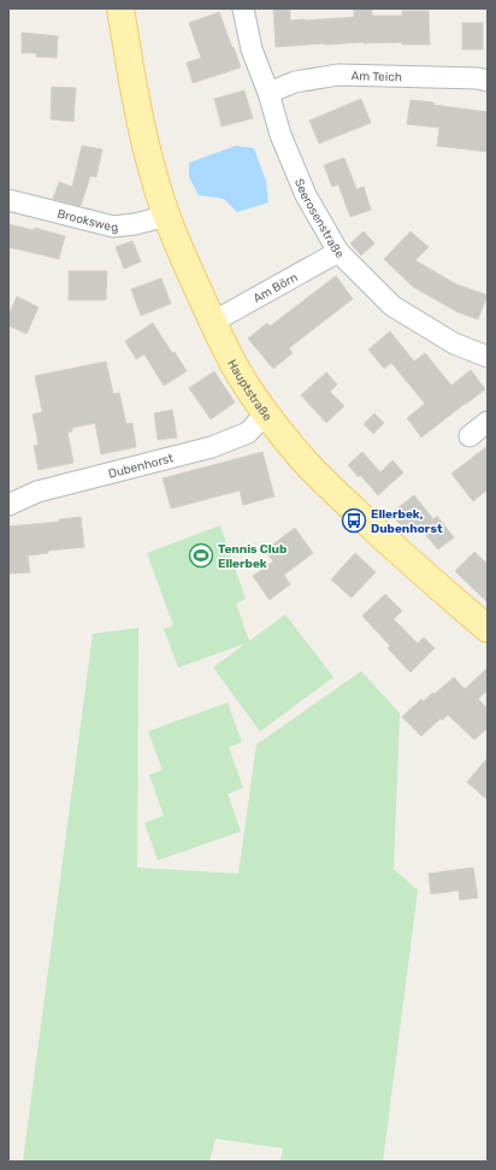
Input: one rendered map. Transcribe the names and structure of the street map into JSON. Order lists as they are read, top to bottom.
{
  "streets": {
    "main road": ["Hauptstraße"],
    "street": [
      "Am Teich",
      "Seerosenstraße",
      "Brooksweg",
      "Am Börn",
      "Dubenhorst"
    ]
  },
  "crossings": [
    ["Am Teich", "Seerosenstraße"],
    ["Seerosenstraße", "Am Börn"],
    ["Brooksweg", "Hauptstraße"],
    ["Am Börn", "Hauptstraße"],
    ["Hauptstraße", "Dubenhorst"]
  ],
  "places": {
    "bus stop": ["Ellerbek, Dubenhorst"],
    "sports": ["Tennis Club Ellerbek"]
  }
}
